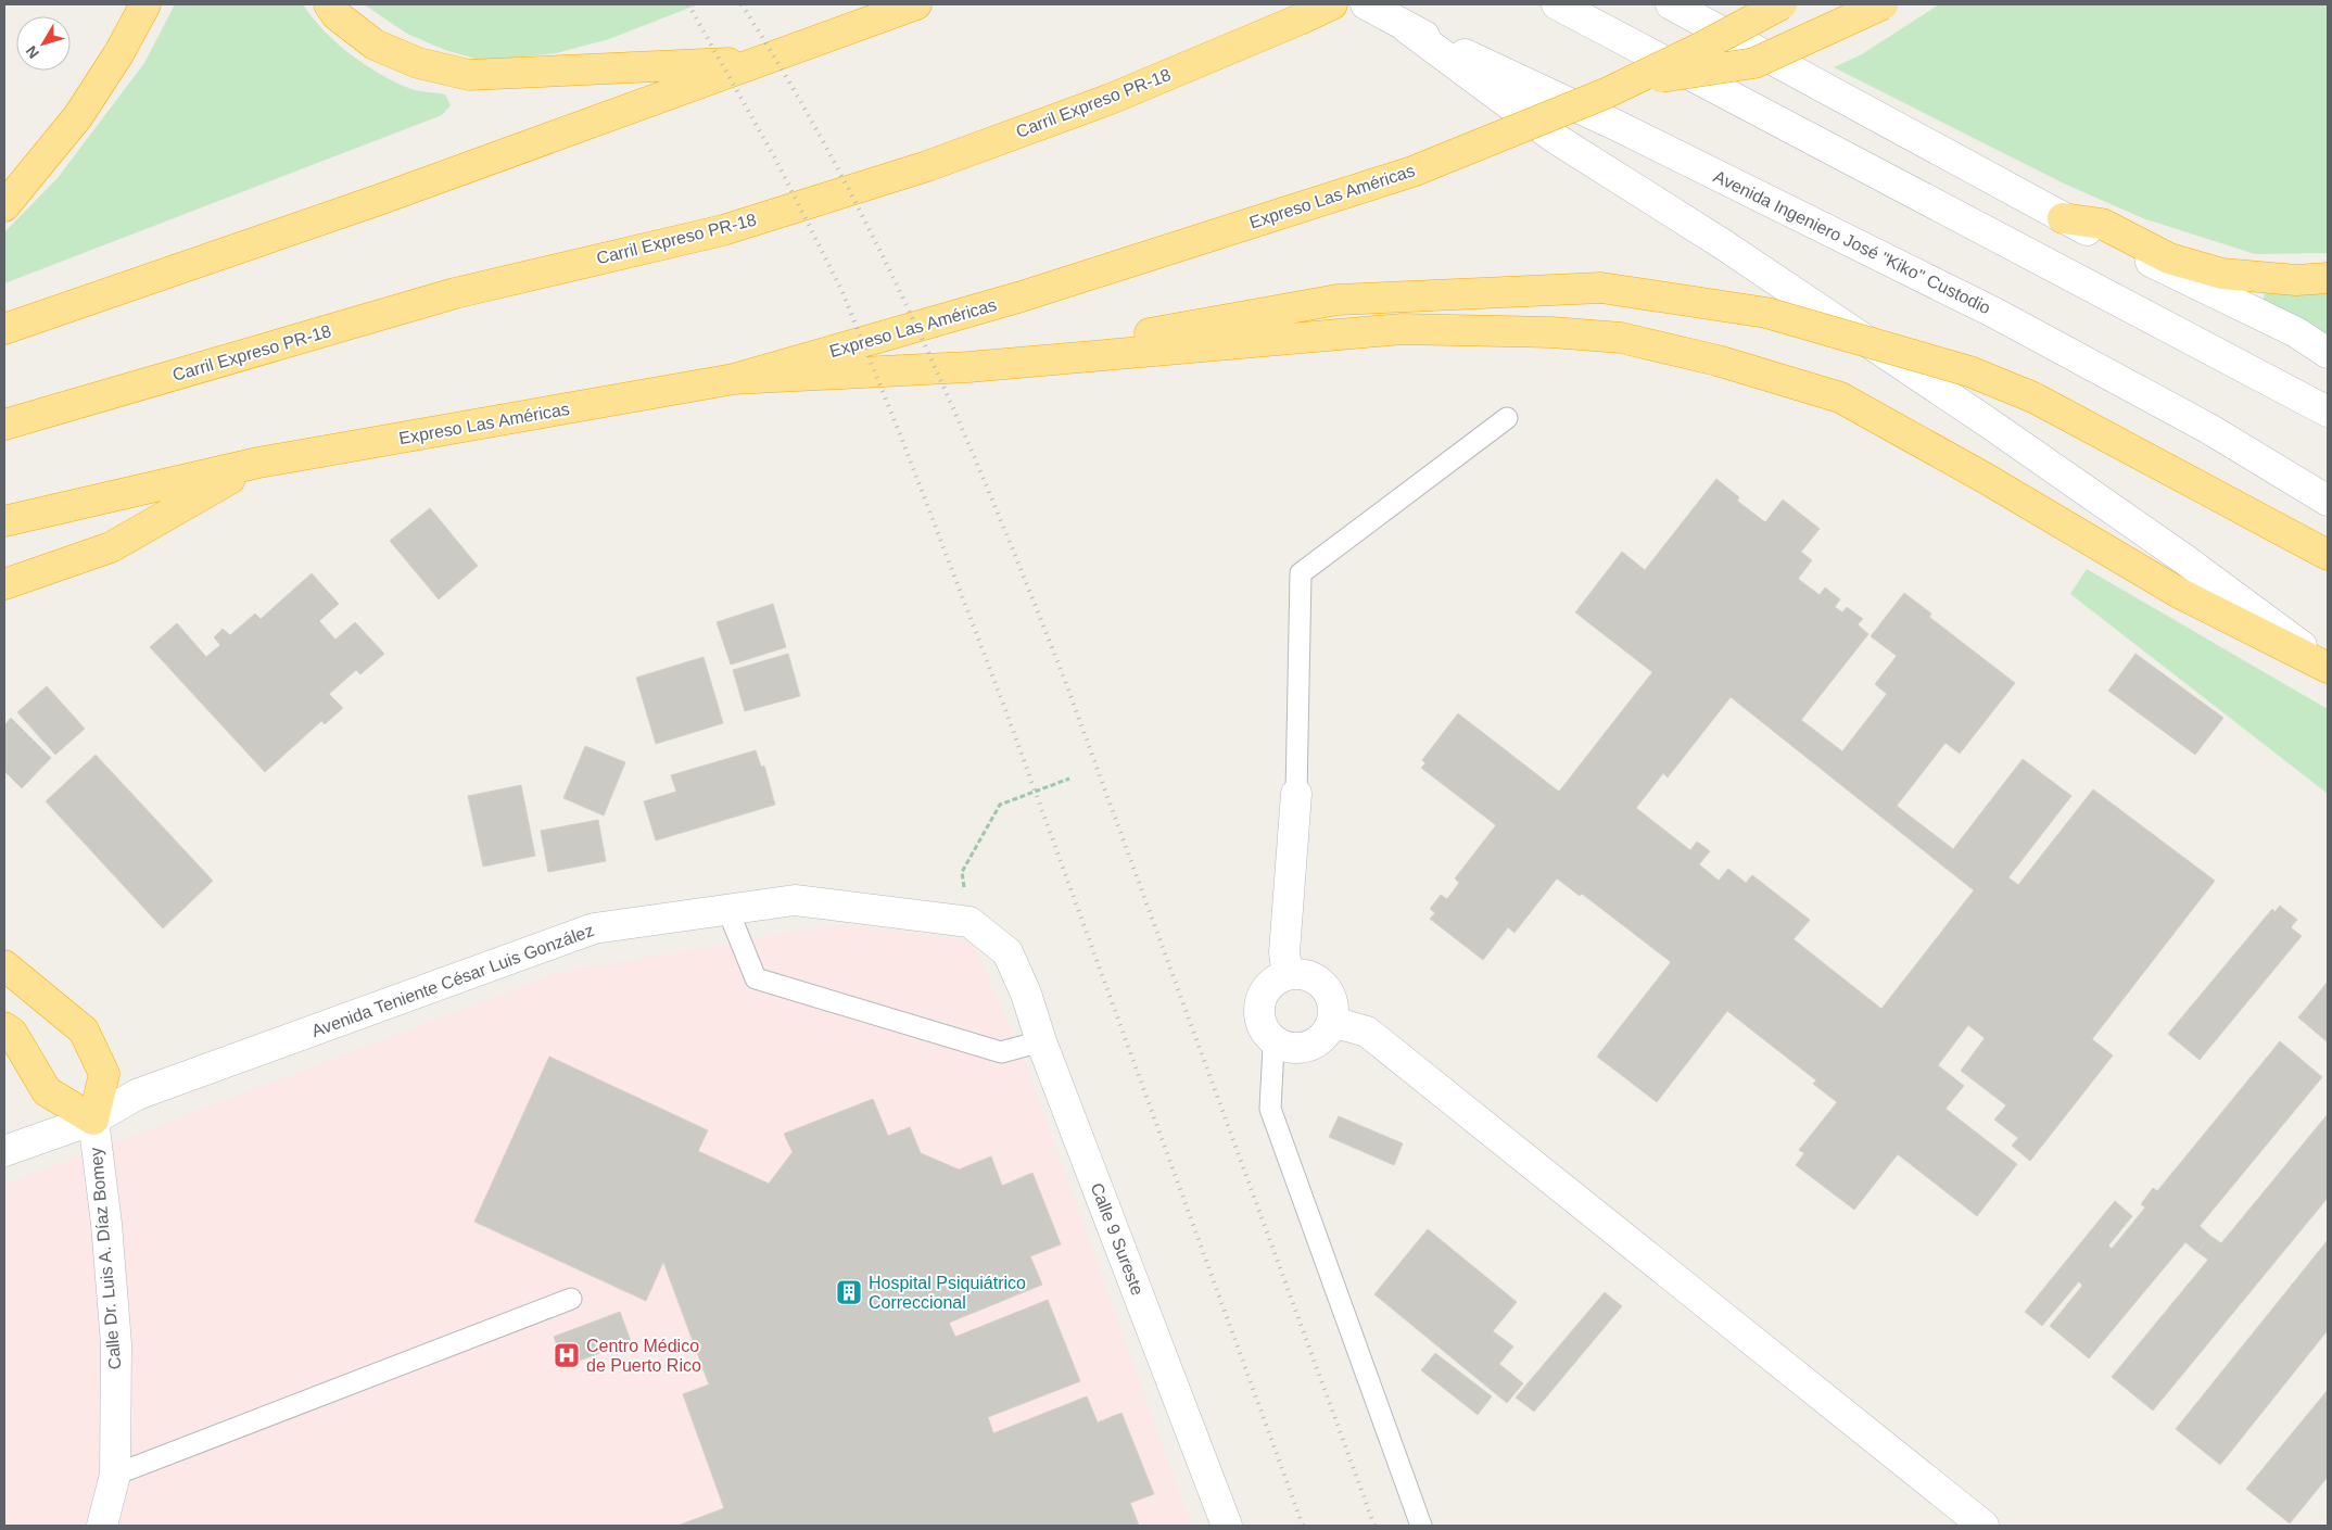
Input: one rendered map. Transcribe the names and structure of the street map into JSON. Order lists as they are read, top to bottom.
{
  "streets": {
    "highway": ["Carril Expreso PR-18", "Expreso Las Américas"],
    "main road": [
      "Avenida Ingeniero José \"Kiko\" Custodio",
      "Avenida Teniente César Luis González",
      "Calle 9 Sureste",
      "Calle Dr. Luis A. Díaz Bomey"
    ]
  },
  "crossings": [
    ["Avenida Teniente César Luis González", "Calle 9 Sureste"],
    ["Avenida Teniente César Luis González", "Calle Dr. Luis A. Díaz Bomey"]
  ],
  "places": {
    "building": ["Hospital Psiquiátrico Correccional"],
    "hospital": ["Centro Médico de Puerto Rico"]
  },
  "north": "bottom left"
}
